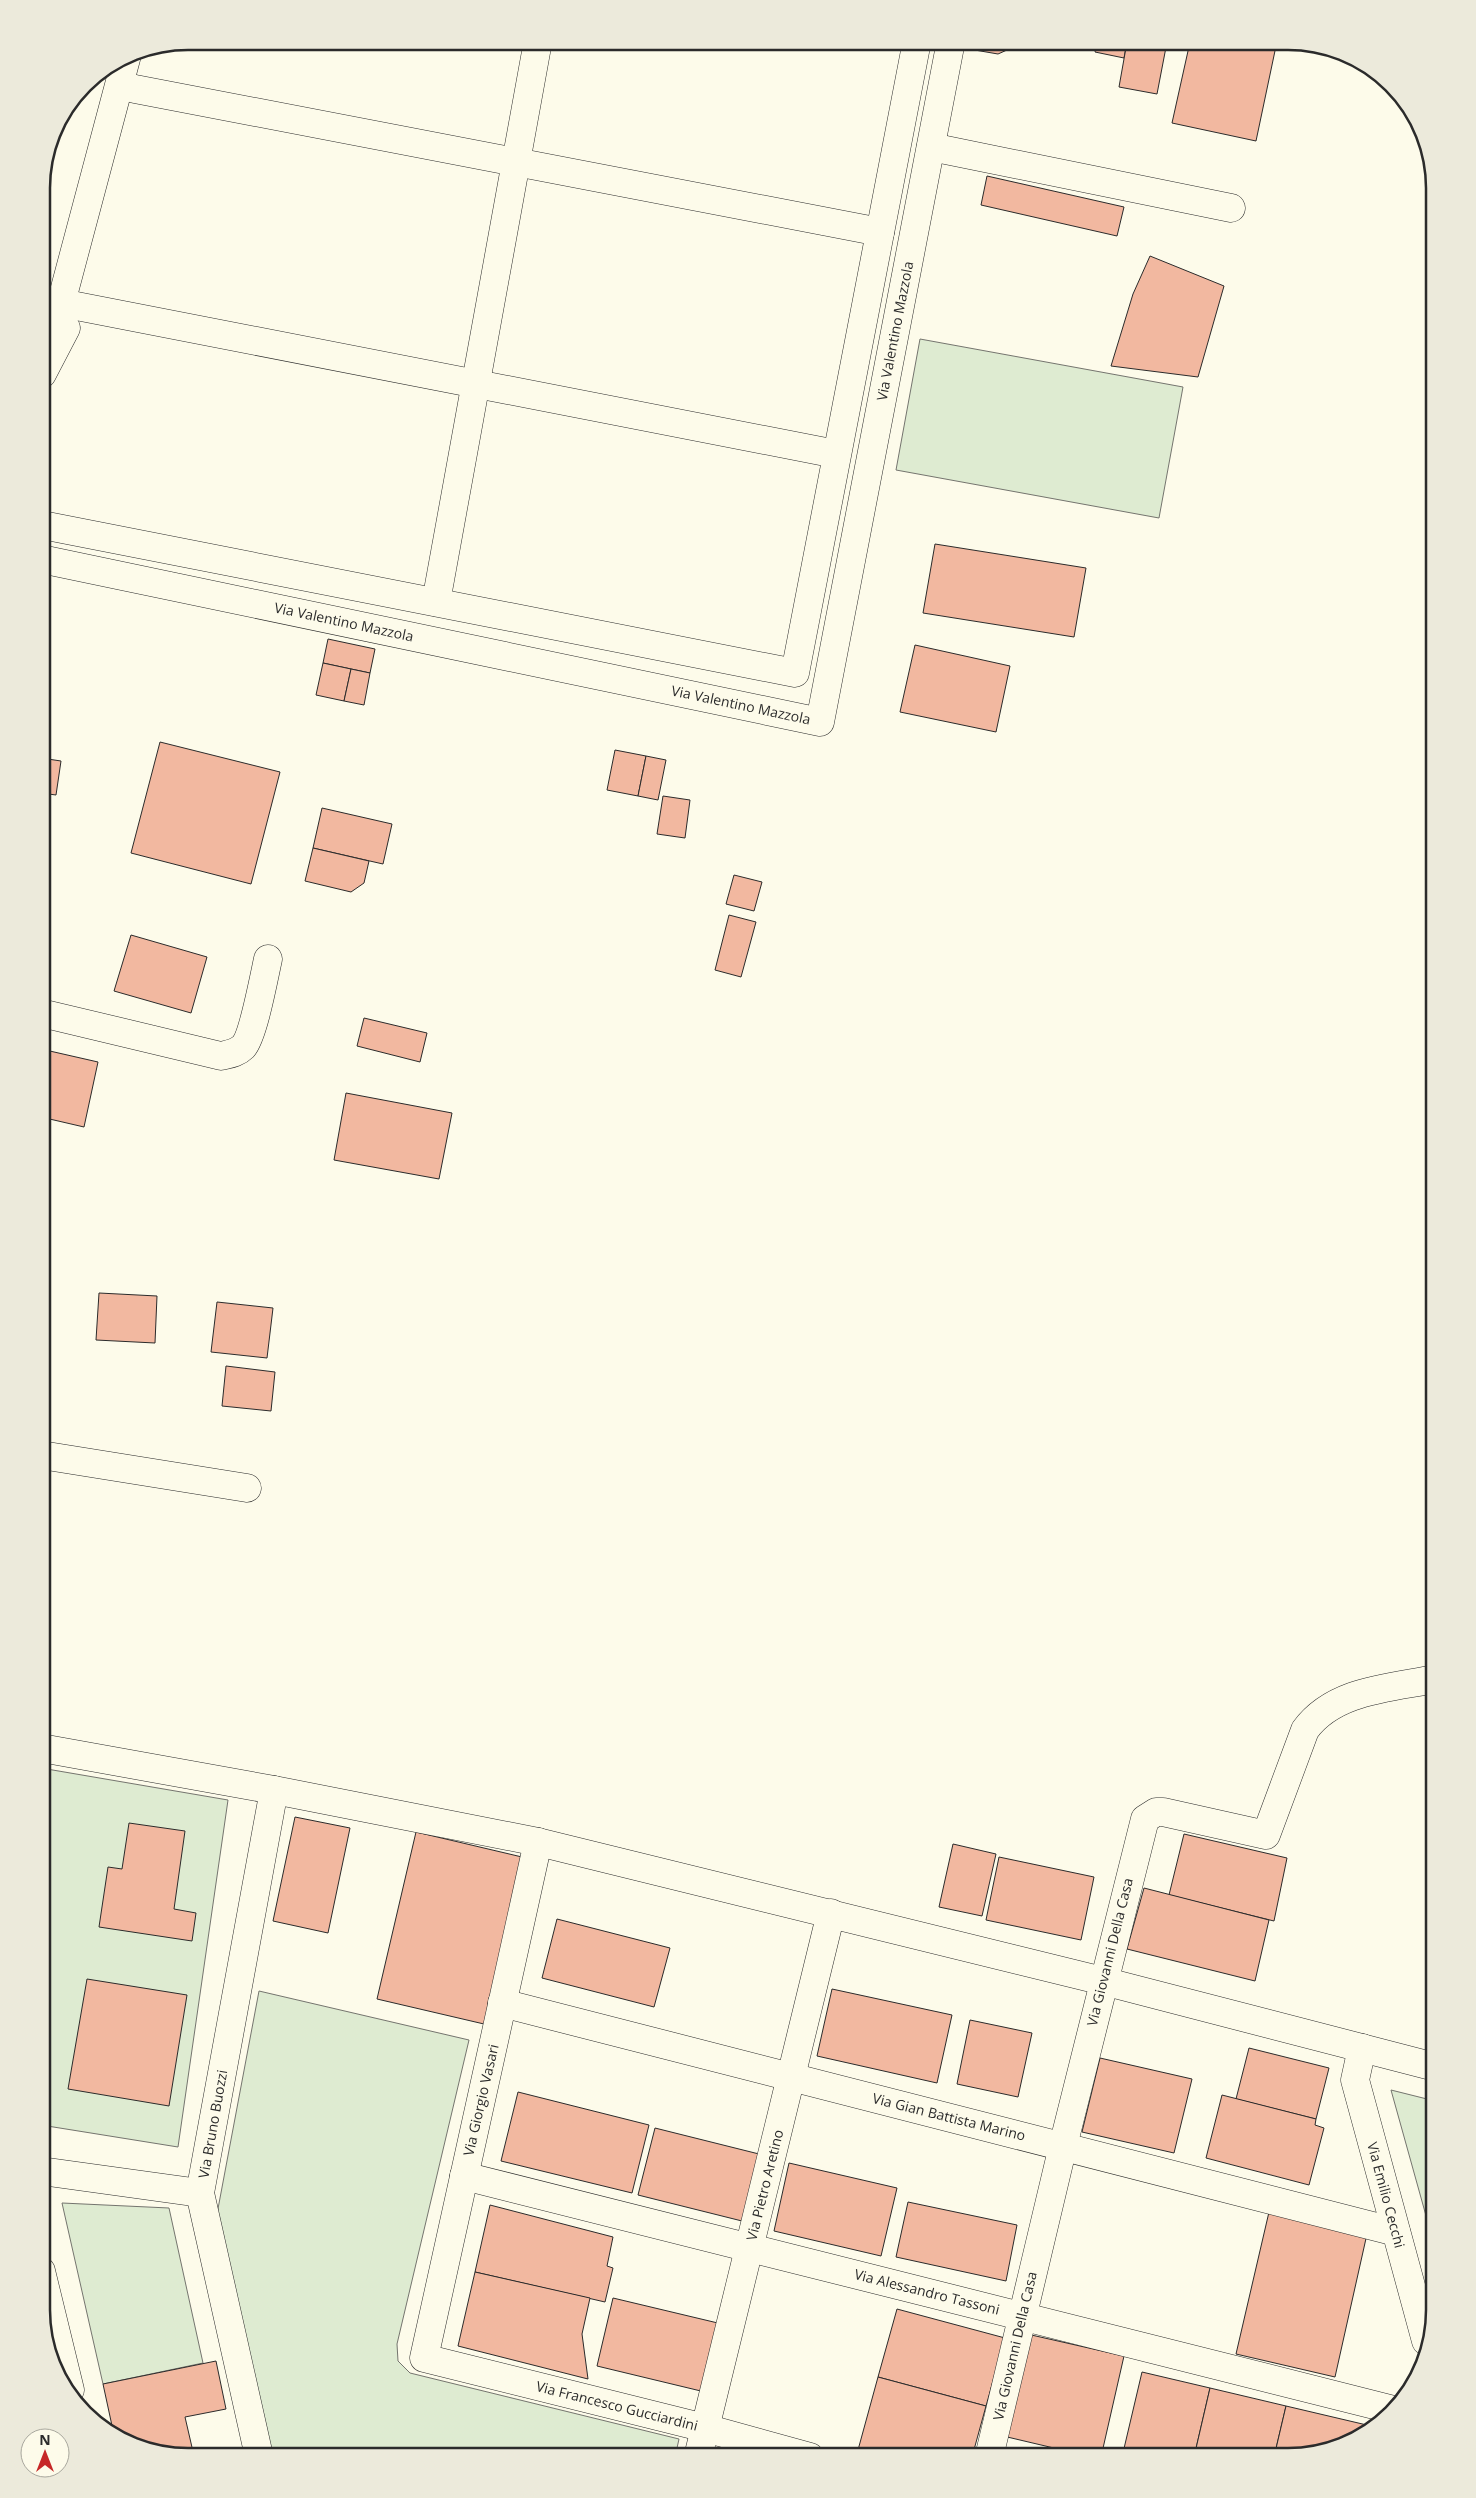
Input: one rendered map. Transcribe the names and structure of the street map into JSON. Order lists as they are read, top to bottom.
{
  "streets": {
    "street": [
      "Via Valentino Mazzola",
      "Via Giovanni Della Casa",
      "Via Giorgio Vasari",
      "Via Gian Battista Marino",
      "Via Bruno Buozzi",
      "Via Pietro Aretino",
      "Via Emilio Cecchi",
      "Via Alessandro Tassoni",
      "Via Francesco Gucciardini"
    ]
  },
  "crossings": [
    ["Via Giovanni Della Casa", "Via Gian Battista Marino"],
    ["Via Giovanni Della Casa", "Via Alessandro Tassoni"],
    ["Via Giorgio Vasari", "Via Gian Battista Marino"],
    ["Via Giorgio Vasari", "Via Alessandro Tassoni"],
    ["Via Giorgio Vasari", "Via Francesco Gucciardini"],
    ["Via Gian Battista Marino", "Via Pietro Aretino"],
    ["Via Gian Battista Marino", "Via Emilio Cecchi"],
    ["Via Pietro Aretino", "Via Alessandro Tassoni"],
    ["Via Pietro Aretino", "Via Francesco Gucciardini"]
  ],
  "north": "top"
}
